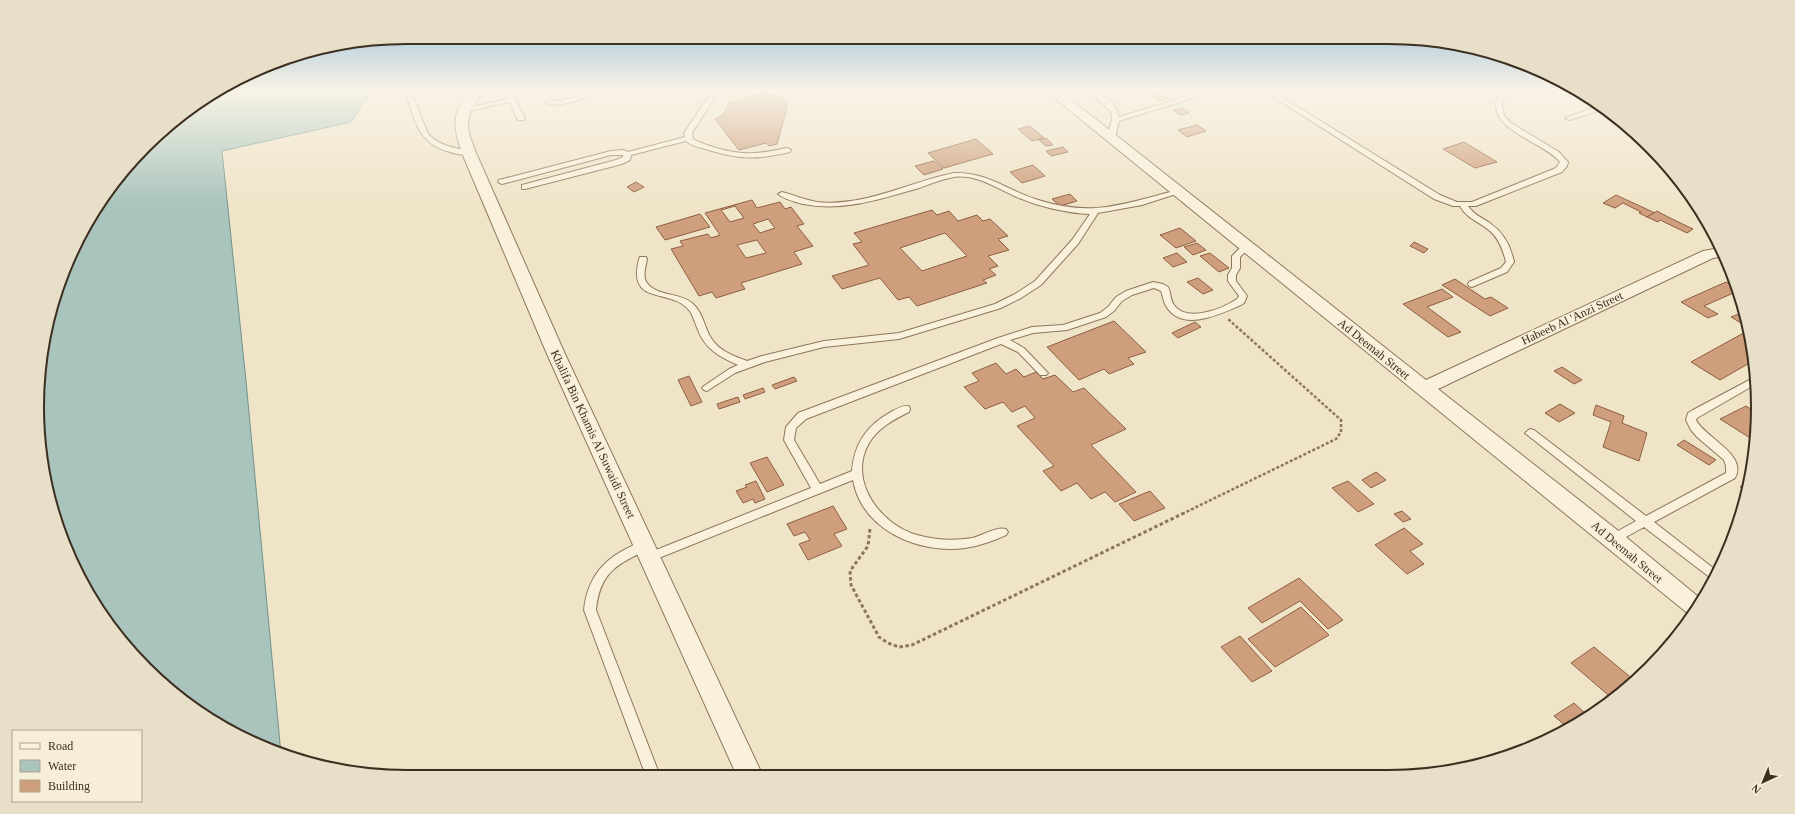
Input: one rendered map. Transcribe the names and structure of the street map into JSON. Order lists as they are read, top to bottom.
{
  "streets": {
    "street": ["Habeeb Al 'Anzi Street", "Ad Deemah Street", "Khalifa Bin Khamis Al Suwaidi Street"]
  },
  "crossings": [
    ["Habeeb Al 'Anzi Street", "Ad Deemah Street"]
  ],
  "legend": ["Road", "Water", "Building"],
  "north": "bottom left"
}
